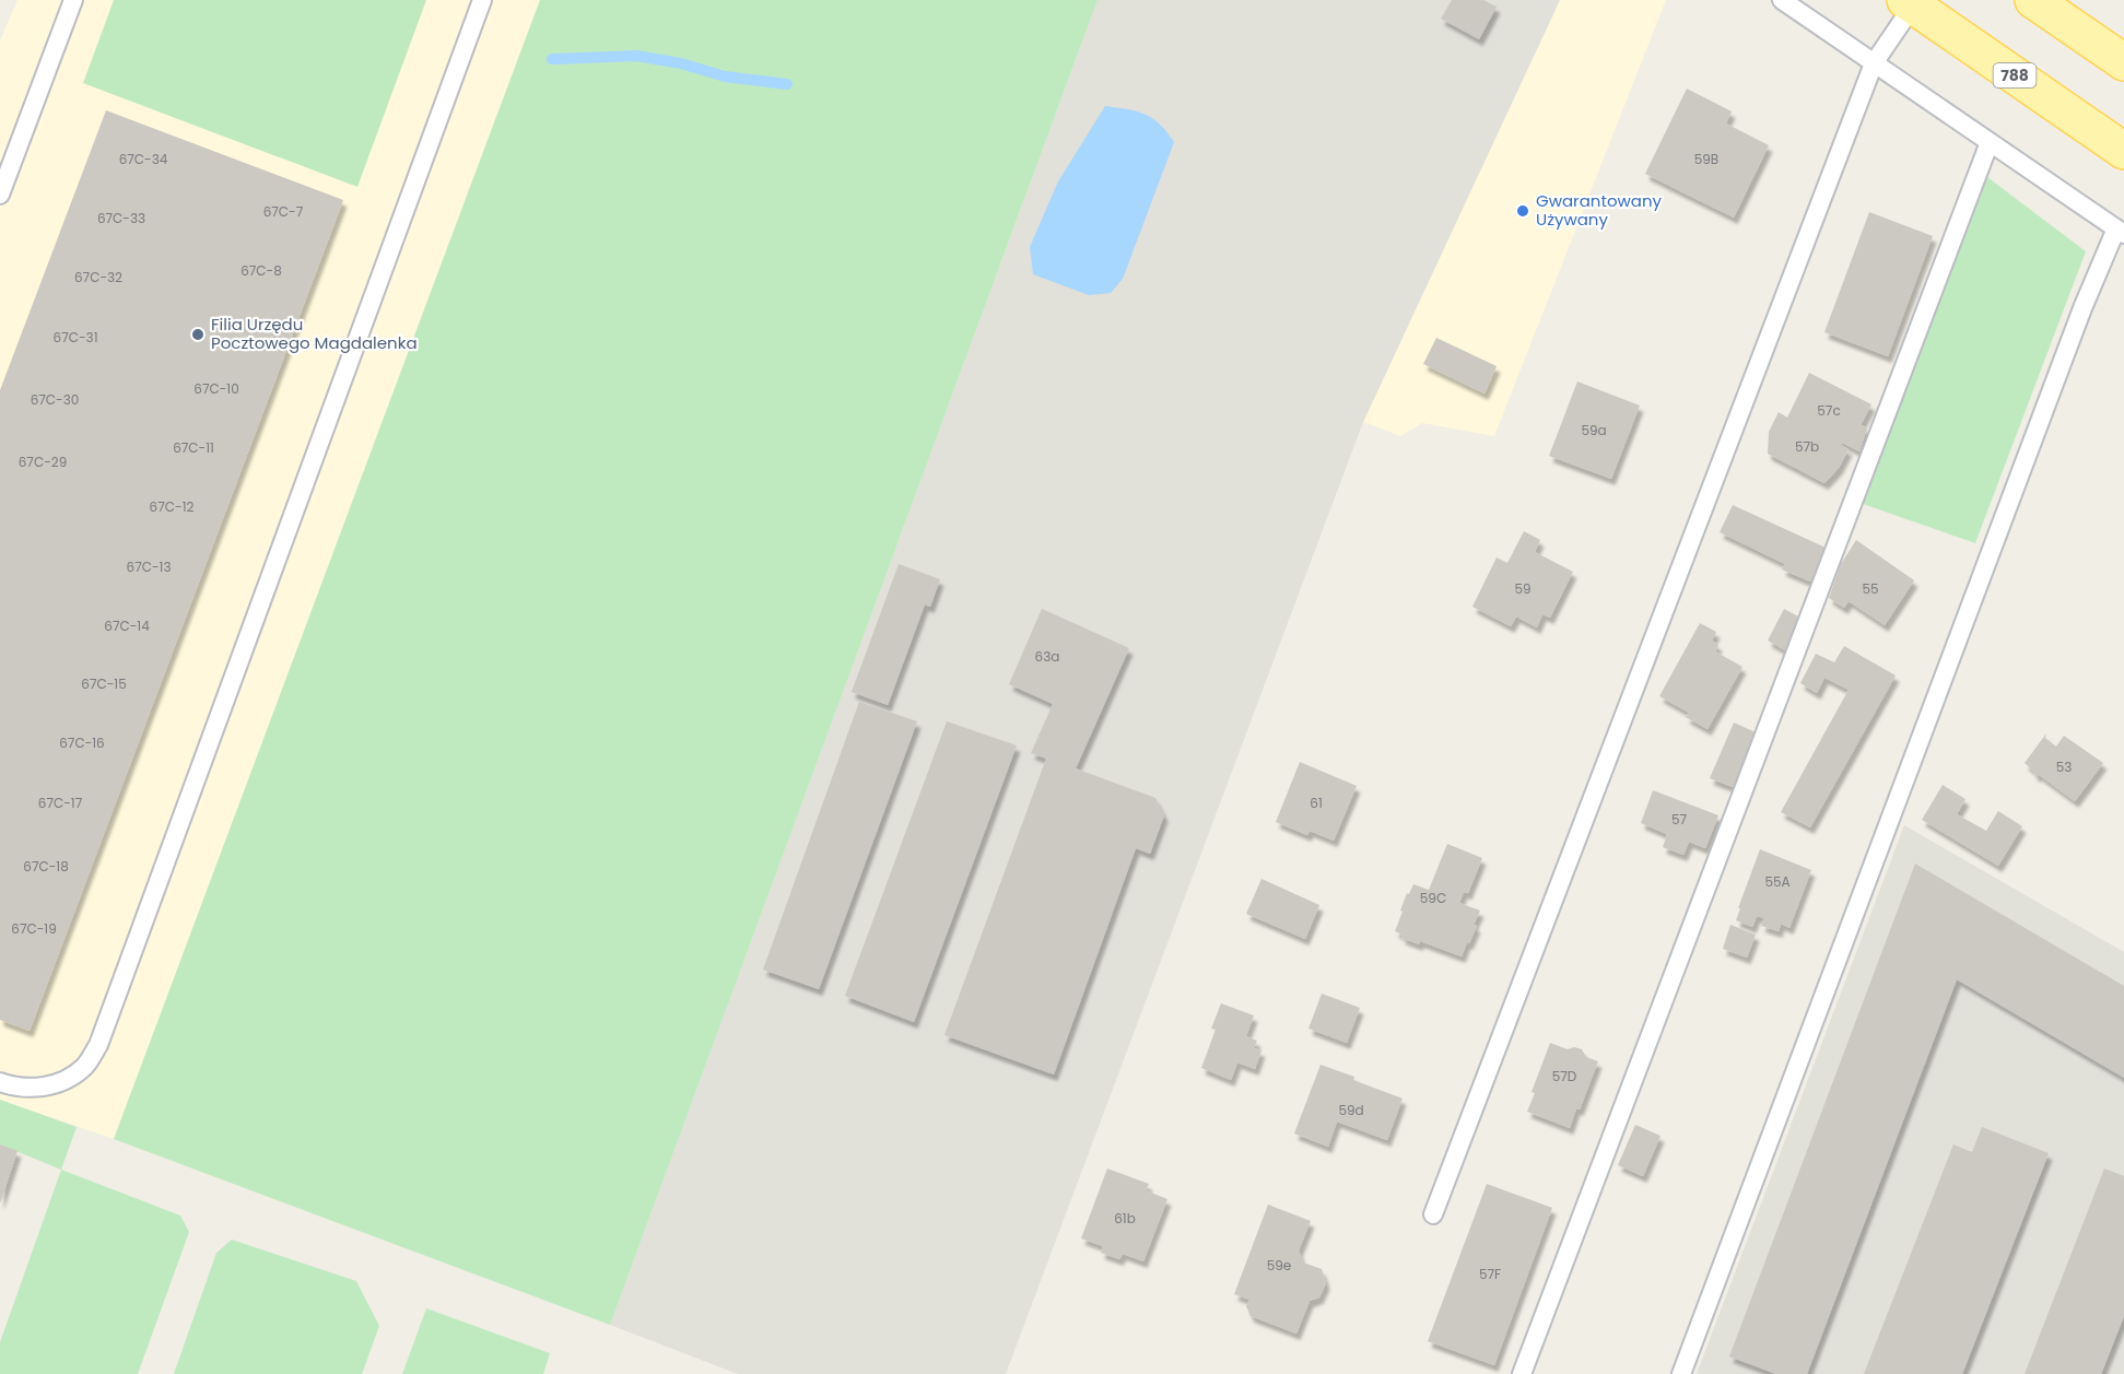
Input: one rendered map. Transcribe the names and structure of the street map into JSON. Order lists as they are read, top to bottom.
{
  "streets": {
    "main road": ["788"]
  },
  "places": ["Gwarantowany Używany", "Filia Urzędu Pocztowego Magdalenka"],
  "house_numbers": [
    "67C-34",
    "59B",
    "67C-7",
    "67C-33",
    "67C-8",
    "67C-32",
    "67C-31",
    "67C-10",
    "67C-30",
    "57c",
    "59a",
    "57b",
    "67C-11",
    "67C-29",
    "67C-12",
    "67C-13",
    "59",
    "55",
    "67C-14",
    "63a",
    "67C-15",
    "67C-16",
    "53",
    "67C-17",
    "61",
    "57",
    "67C-18",
    "55A",
    "59C",
    "67C-19",
    "57D",
    "59d",
    "61b",
    "59e",
    "57F"
  ]
}
